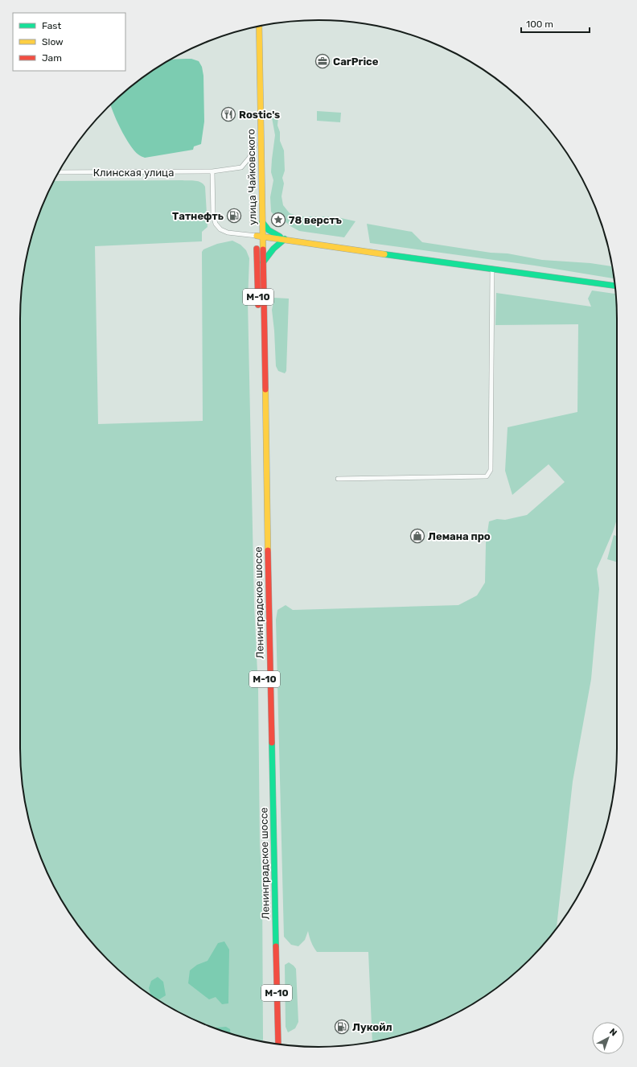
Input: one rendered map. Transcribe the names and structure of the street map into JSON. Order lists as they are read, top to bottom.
{
  "streets": {
    "main road": ["улица Чайковского", "М-10", "Ленинградское шоссе"],
    "street": ["Клинская улица"]
  },
  "crossings": [
    ["Клинская улица", "улица Чайковского"],
    ["улица Чайковского", "Ленинградское шоссе"]
  ],
  "places": {
    "office": ["CarPrice"],
    "restaurant": ["Rostic's"],
    "fuel station": ["Татнефть", "Лукойл"],
    "place": ["78 верстъ"],
    "shop": ["Лемана про"]
  },
  "legend": ["Fast", "Slow", "Jam"],
  "scale_bar": "100 m",
  "north": "top right"
}
